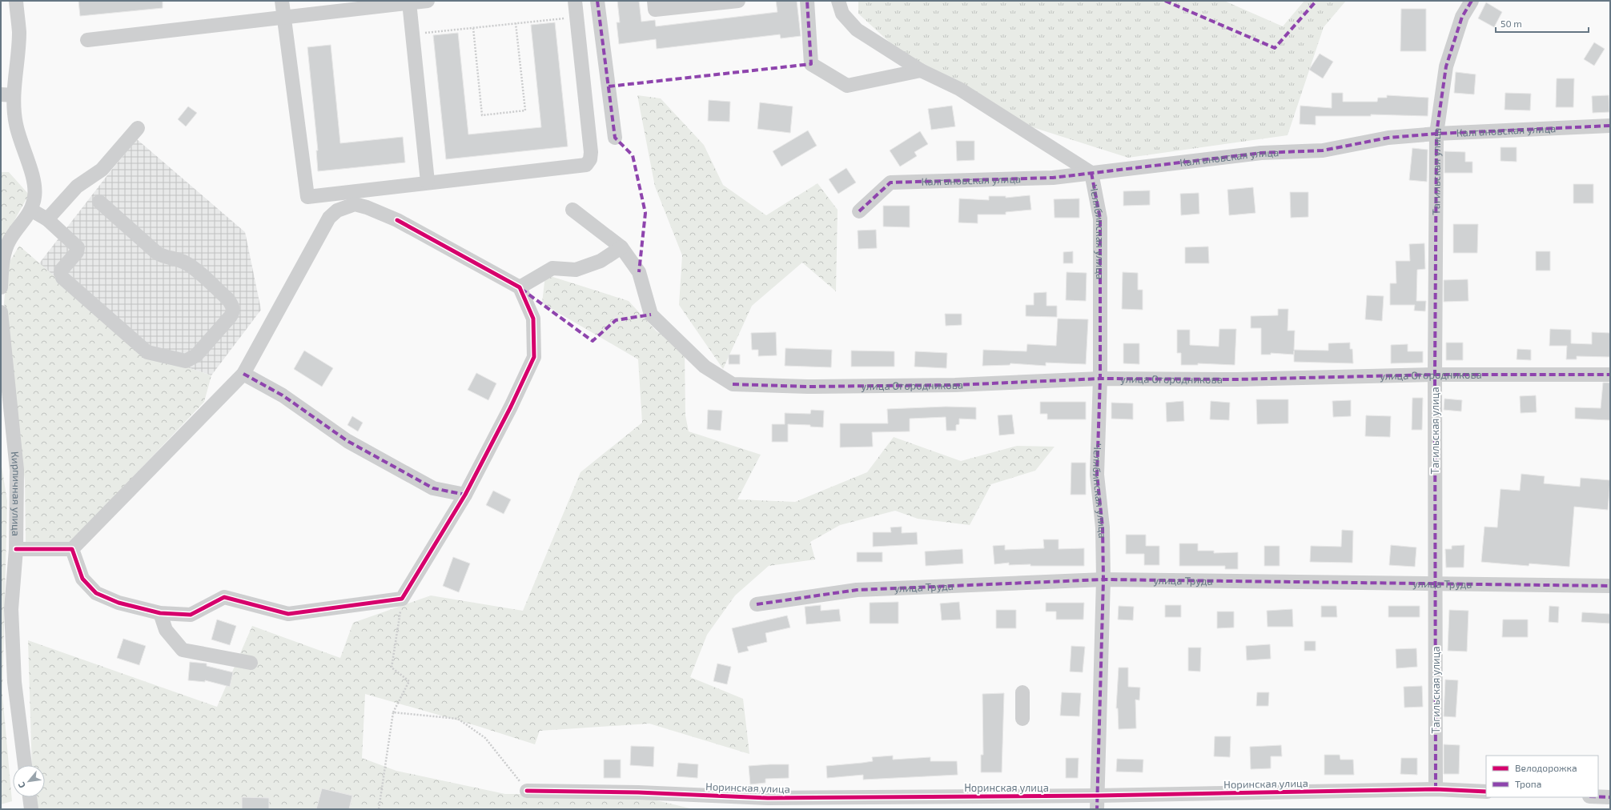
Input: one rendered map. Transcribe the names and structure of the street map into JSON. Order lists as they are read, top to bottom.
{
  "streets": {
    "street": [
      "Калгановская улица",
      "Тагильская улица",
      "Челябинская улица",
      "улица Огородникова",
      "Кирпичная улица",
      "улица Труда",
      "Норинская улица"
    ]
  },
  "crossings": [
    ["Калгановская улица", "Тагильская улица"],
    ["Калгановская улица", "Челябинская улица"],
    ["Тагильская улица", "улица Огородникова"],
    ["Тагильская улица", "улица Труда"],
    ["Тагильская улица", "Норинская улица"],
    ["Челябинская улица", "улица Огородникова"],
    ["Челябинская улица", "улица Труда"],
    ["Челябинская улица", "Норинская улица"]
  ],
  "legend": ["Велодорожка", "Тропа"],
  "scale_bar": "50 m",
  "north": "bottom left"
}
